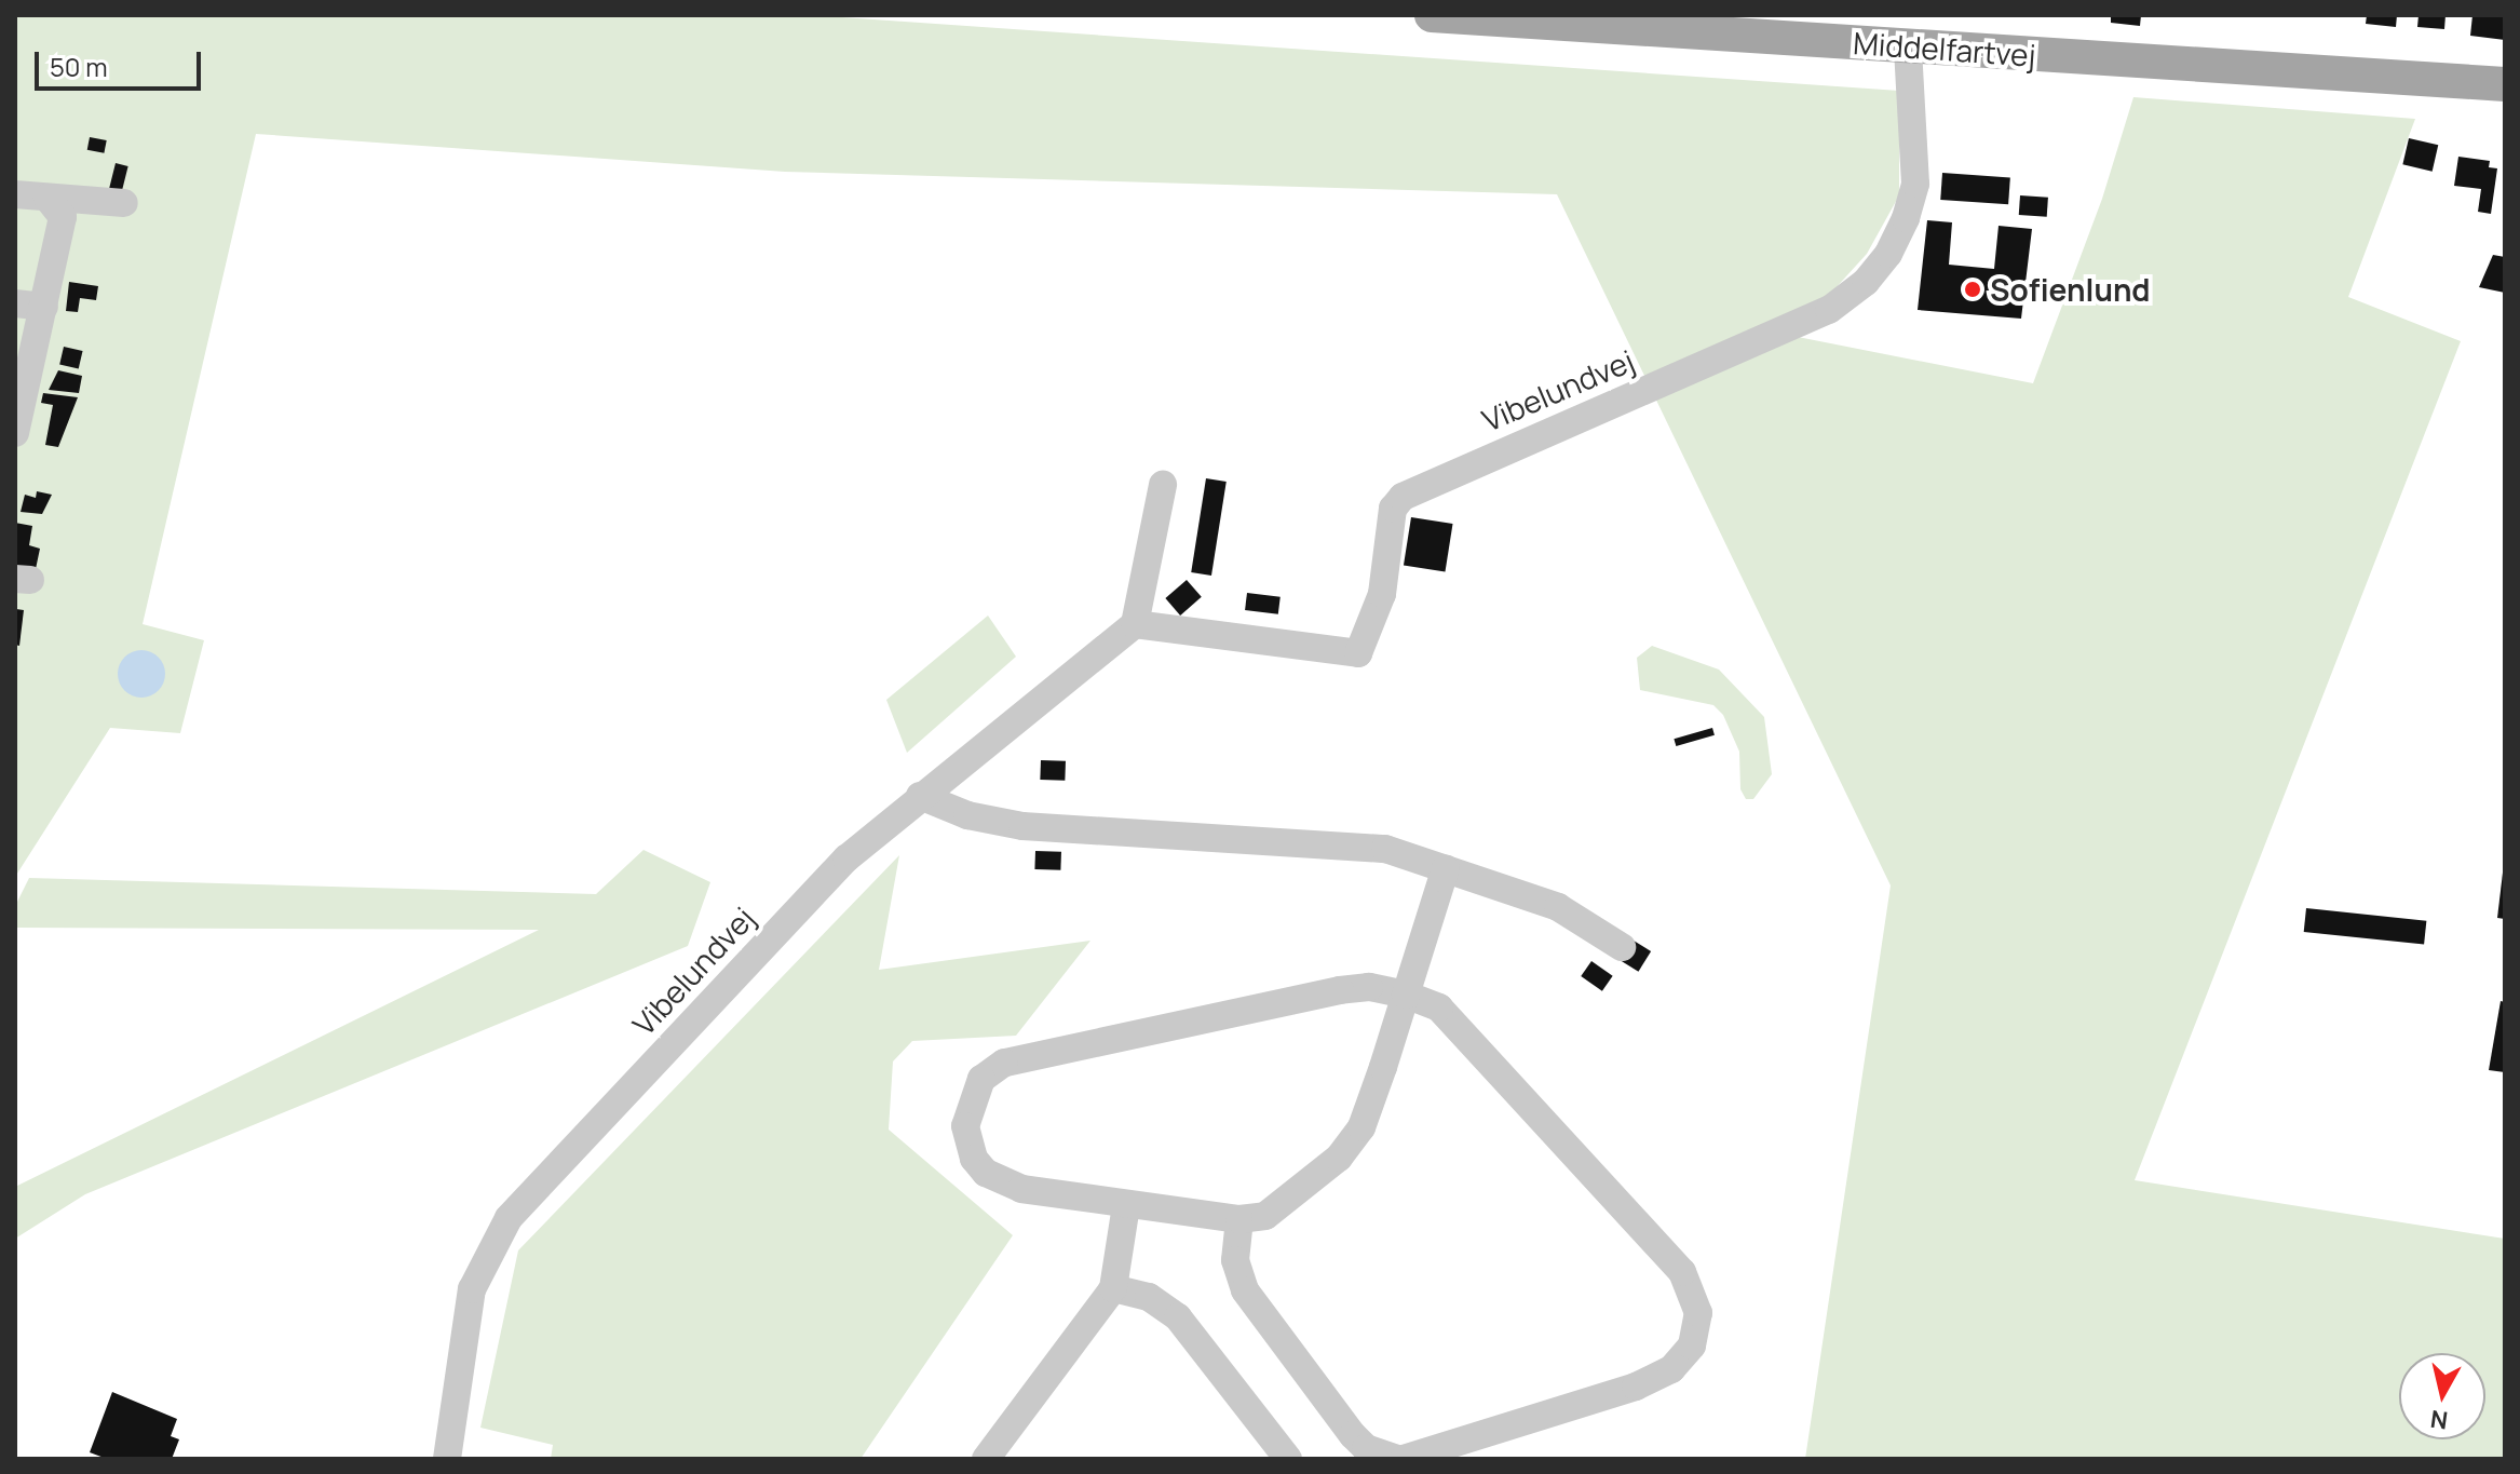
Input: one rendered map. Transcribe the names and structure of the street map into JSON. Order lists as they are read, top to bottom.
{
  "streets": {
    "main road": ["Middelfartvej"],
    "street": ["Vibelundvej"]
  },
  "crossings": [
    ["Middelfartvej", "Vibelundvej"]
  ],
  "places": ["Sofienlund"],
  "scale_bar": "50 m",
  "north": "bottom"
}
